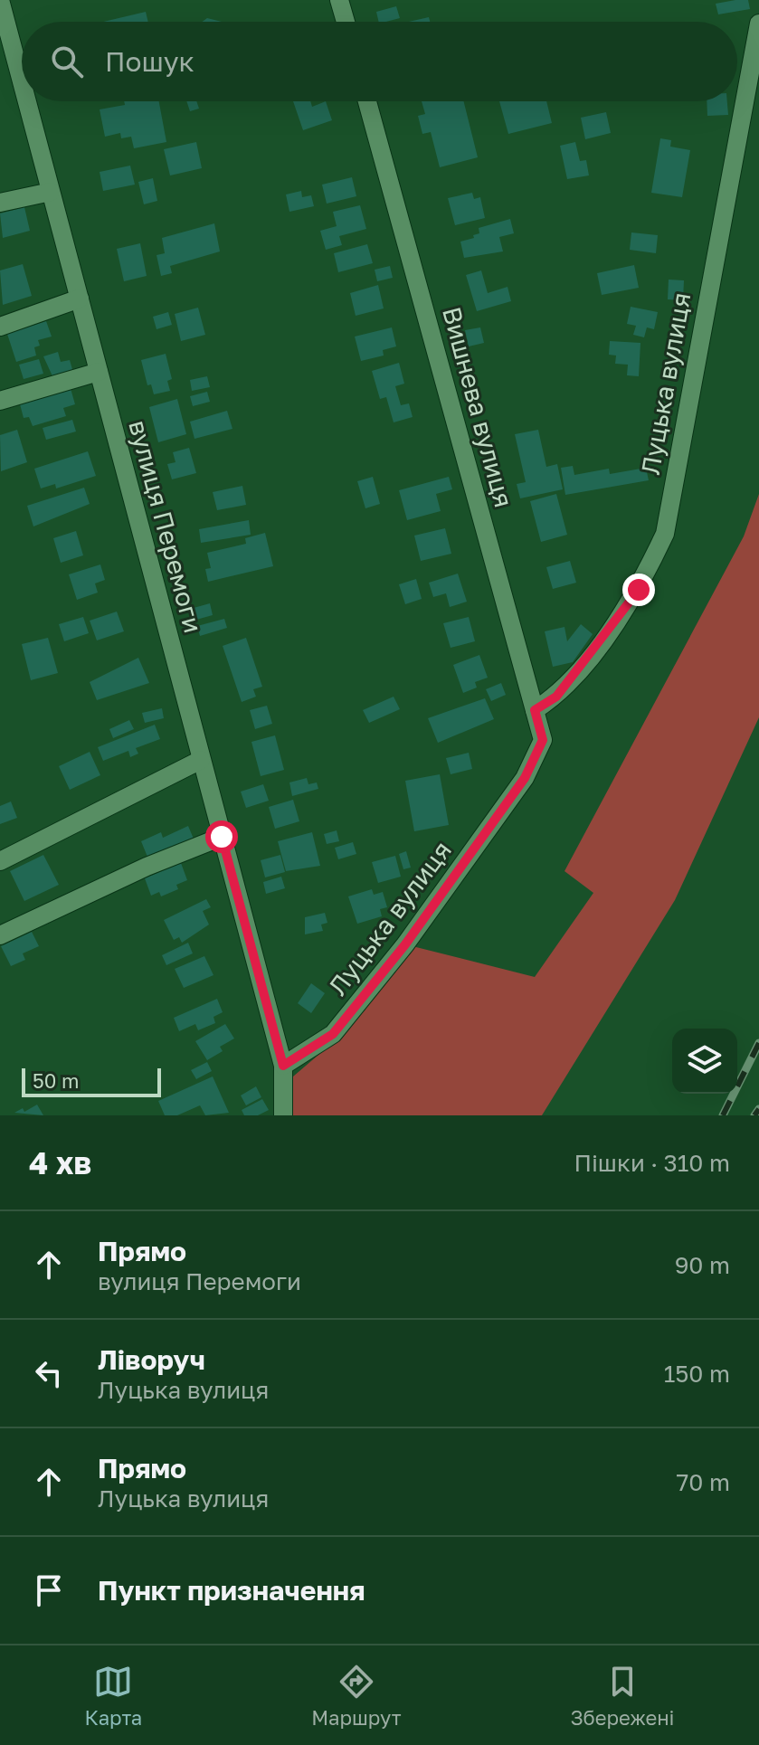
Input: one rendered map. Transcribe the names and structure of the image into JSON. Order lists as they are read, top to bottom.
{
  "streets": {
    "street": ["Луцька вулиця", "Вишнева вулиця", "вулиця Перемоги"]
  },
  "crossings": [
    ["Луцька вулиця", "Вишнева вулиця"],
    ["Луцька вулиця", "вулиця Перемоги"]
  ],
  "scale_bar": "50 m",
  "page": {
    "search": "Пошук",
    "scale": "50 m",
    "heading": ["4 хв", "Пішки · 310 m"],
    "list": [
      ["Прямо", "вулиця Перемоги", "90 m"],
      ["Ліворуч", "Луцька вулиця", "150 m"],
      ["Прямо", "Луцька вулиця", "70 m"],
      "Пункт призначення"
    ],
    "nav": ["Карта", "Маршрут", "Збережені"]
  }
}
